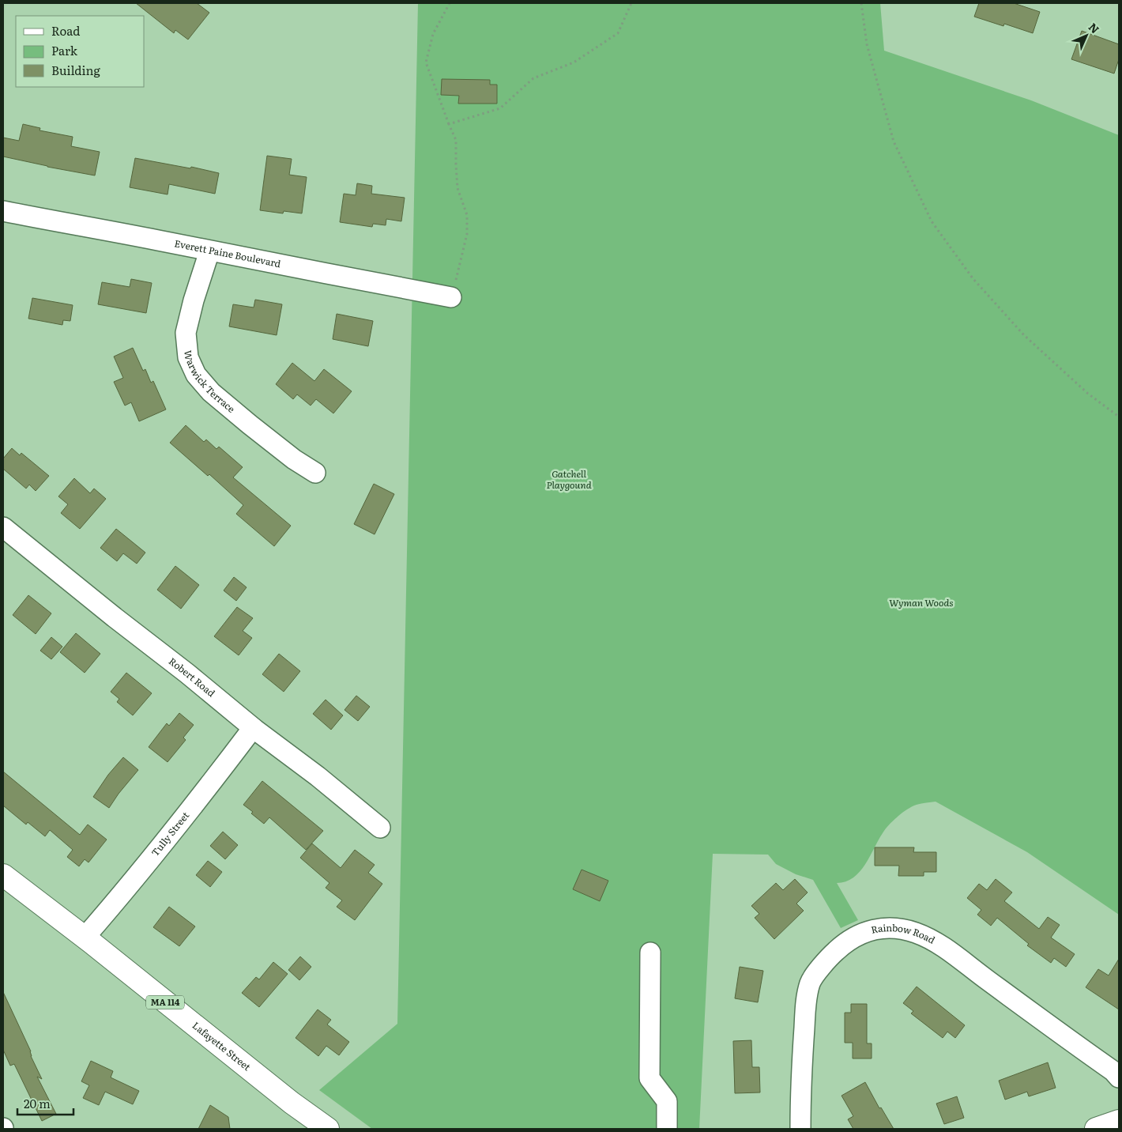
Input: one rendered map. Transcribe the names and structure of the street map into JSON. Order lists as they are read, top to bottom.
{
  "streets": {
    "main road": ["MA 114", "Lafayette Street"],
    "street": [
      "Everett Paine Boulevard",
      "Warwick Terrace",
      "Robert Road",
      "Tully Street",
      "Rainbow Road"
    ]
  },
  "crossings": [
    ["Everett Paine Boulevard", "Warwick Terrace"],
    ["Robert Road", "Tully Street"],
    ["Tully Street", "Lafayette Street"]
  ],
  "parks": ["Gatchell Playgound", "Wyman Woods"],
  "legend": ["Road", "Park", "Building"],
  "scale_bar": "20 m",
  "north": "top right"
}
